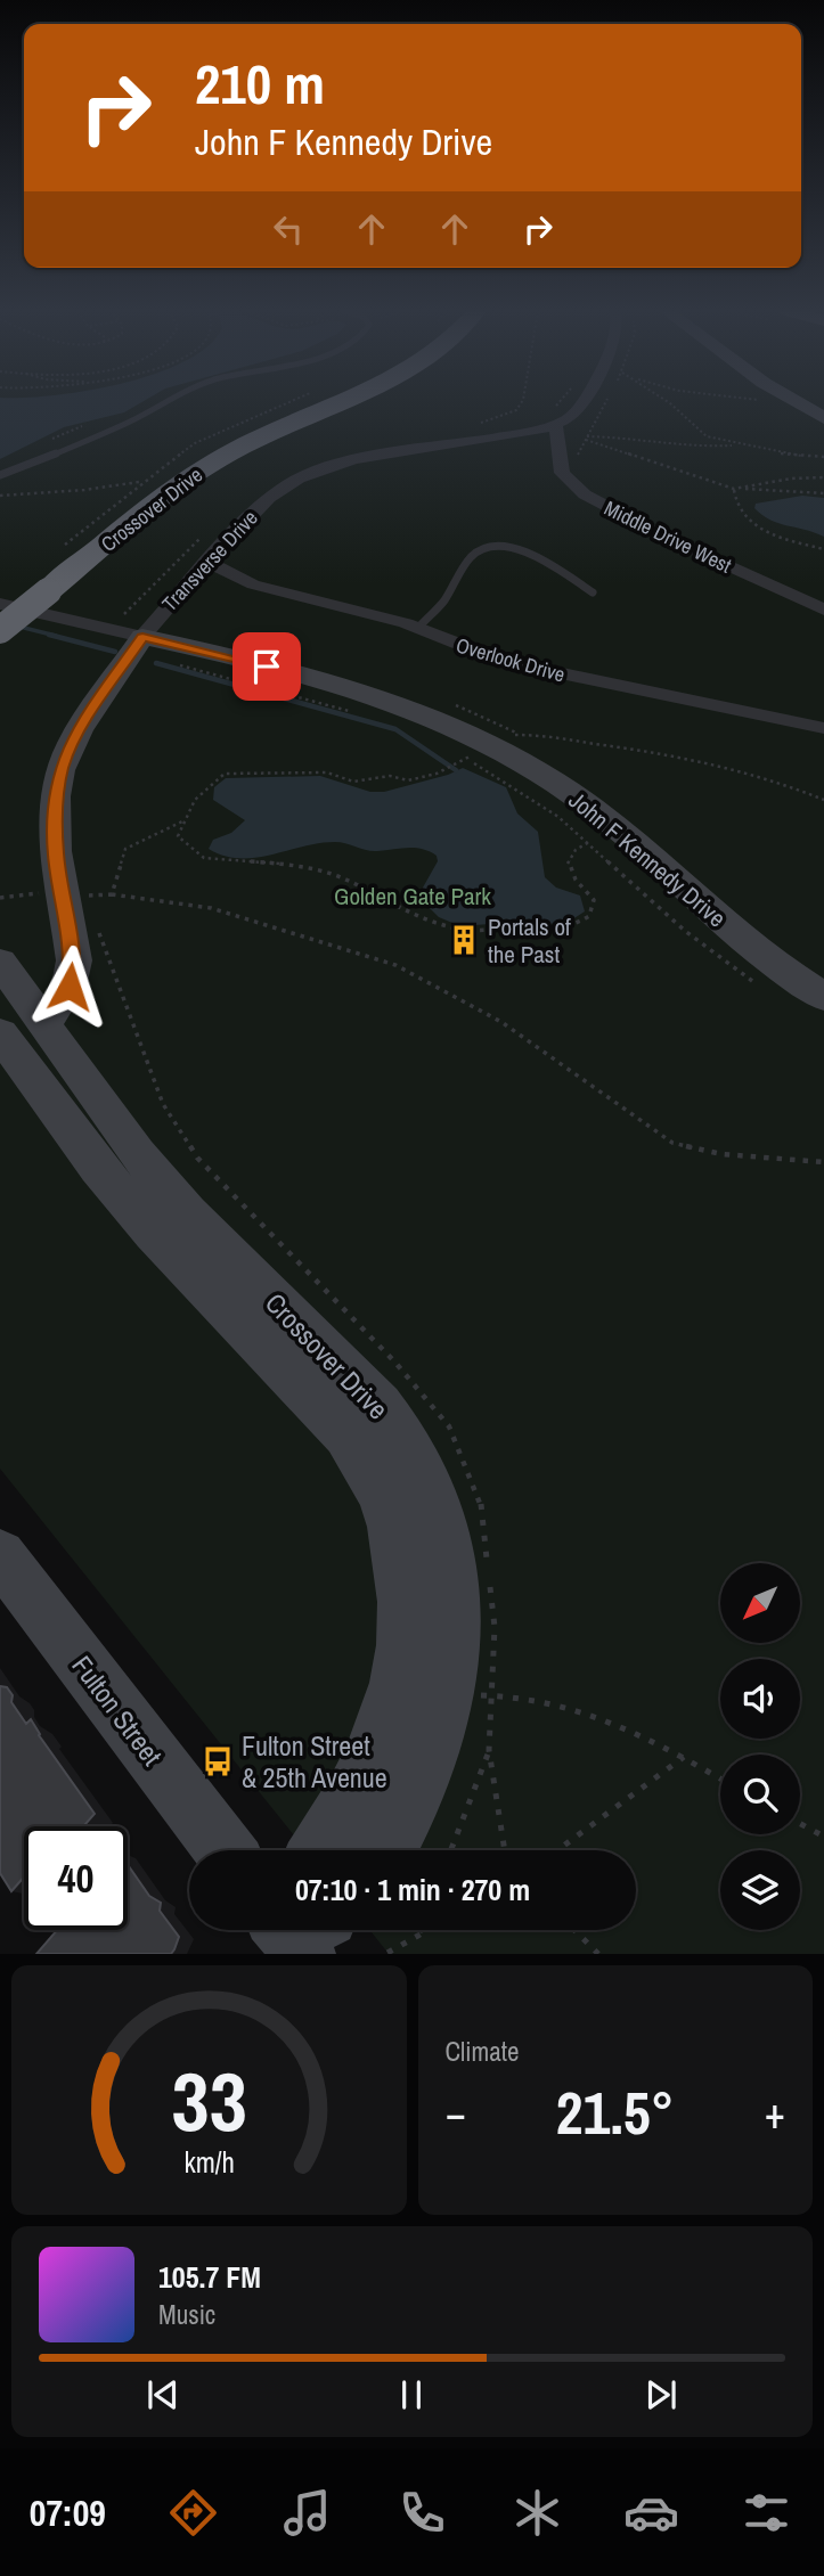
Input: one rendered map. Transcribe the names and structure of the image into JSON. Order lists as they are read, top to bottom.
{
  "streets": {
    "highway": ["Crossover Drive"],
    "street": [
      "Middle Drive West",
      "Transverse Drive",
      "Overlook Drive",
      "John F Kennedy Drive",
      "Fulton Street"
    ]
  },
  "crossings": [
    ["Crossover Drive", "Transverse Drive"],
    ["Middle Drive West", "Transverse Drive"],
    ["Transverse Drive", "Overlook Drive"],
    ["Transverse Drive", "John F Kennedy Drive"]
  ],
  "parks": ["Golden Gate Park"],
  "places": {
    "building": ["Portals of the Past"],
    "bus stop": ["Fulton Street & 25th Avenue"]
  },
  "north": "bottom left",
  "page": {
    "turn": ["210 m", "John F Kennedy Drive"],
    "limit": "40",
    "trip": "07:10 · 1 min · 270 m",
    "tile": "Climate",
    "heat": ["−", "21.5°", "+"],
    "song": ["105.7 FM", "Music"],
    "tabs": "07:09",
    "gauge": ["33", "km/h"]
  }
}
